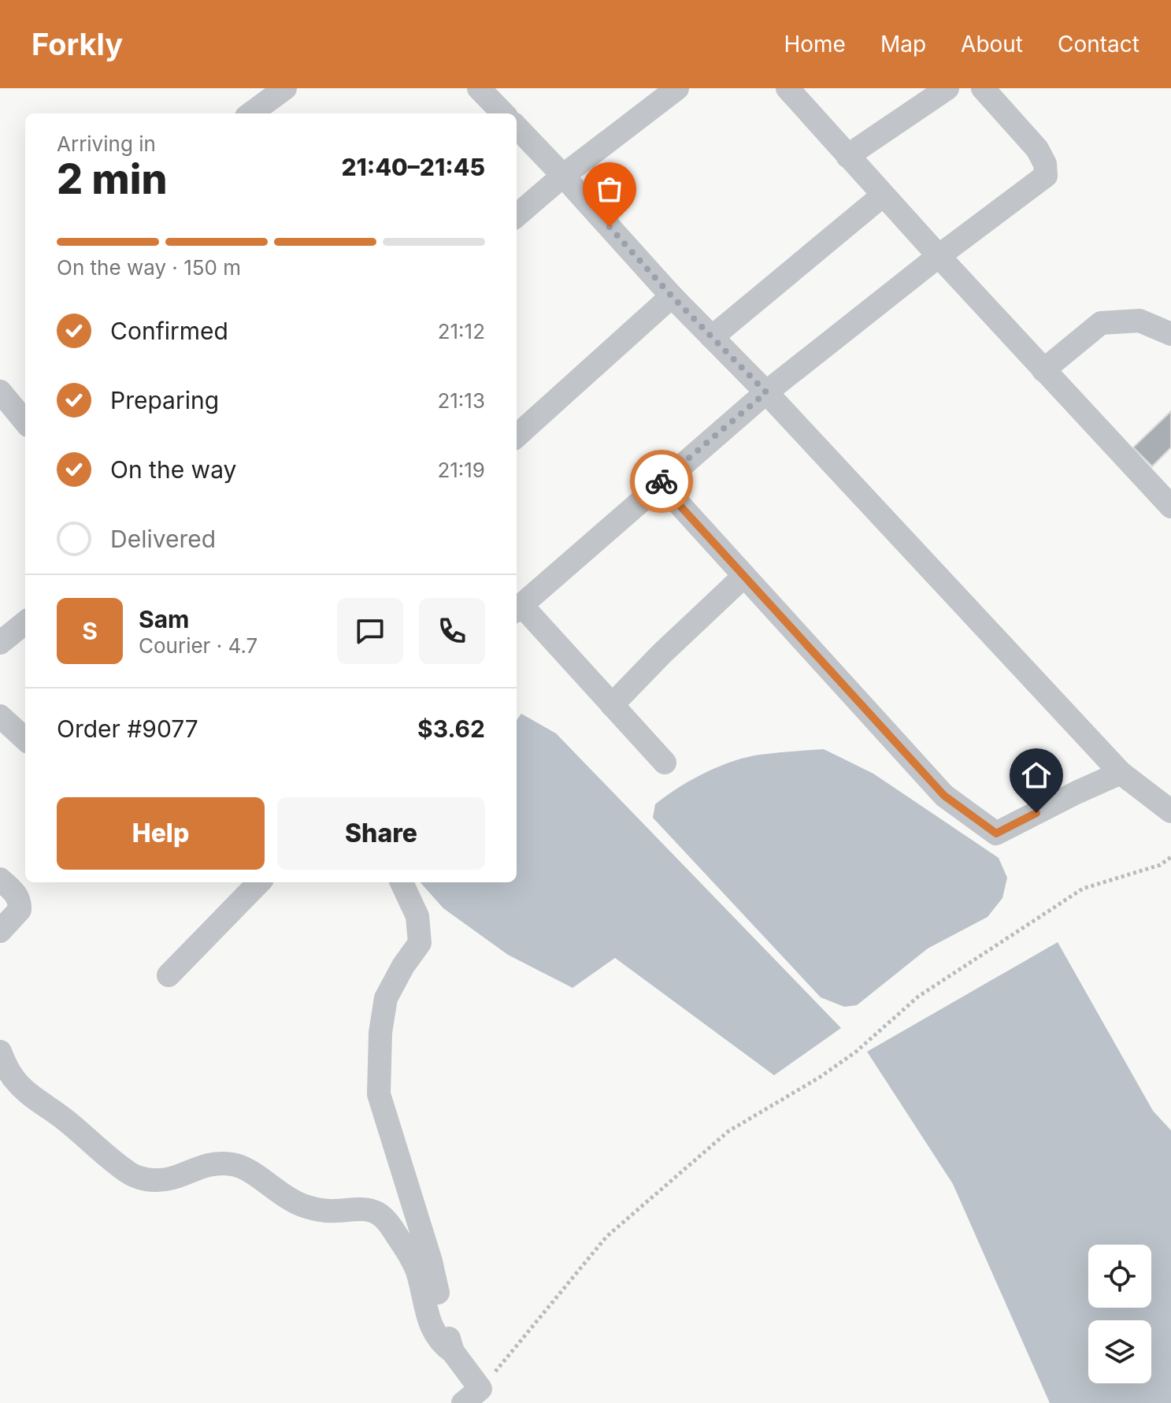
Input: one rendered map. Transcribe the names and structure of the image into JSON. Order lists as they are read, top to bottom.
{
  "page": {
    "header": "Forkly",
    "nav": [
      "Home",
      "Map",
      "About",
      "Contact"
    ],
    "heading": ["2 min", "Arriving in", "21:40–21:45"],
    "panel": [
      "Sam",
      "Courier · 4.7",
      "Order #9077",
      "$3.62"
    ],
    "bar": "On the way · 150 m",
    "list": [
      ["Confirmed", "21:12"],
      ["Preparing", "21:13"],
      ["On the way", "21:19"],
      "Delivered"
    ],
    "round": "S",
    "buttons": ["Help", "Share"]
  }
}
